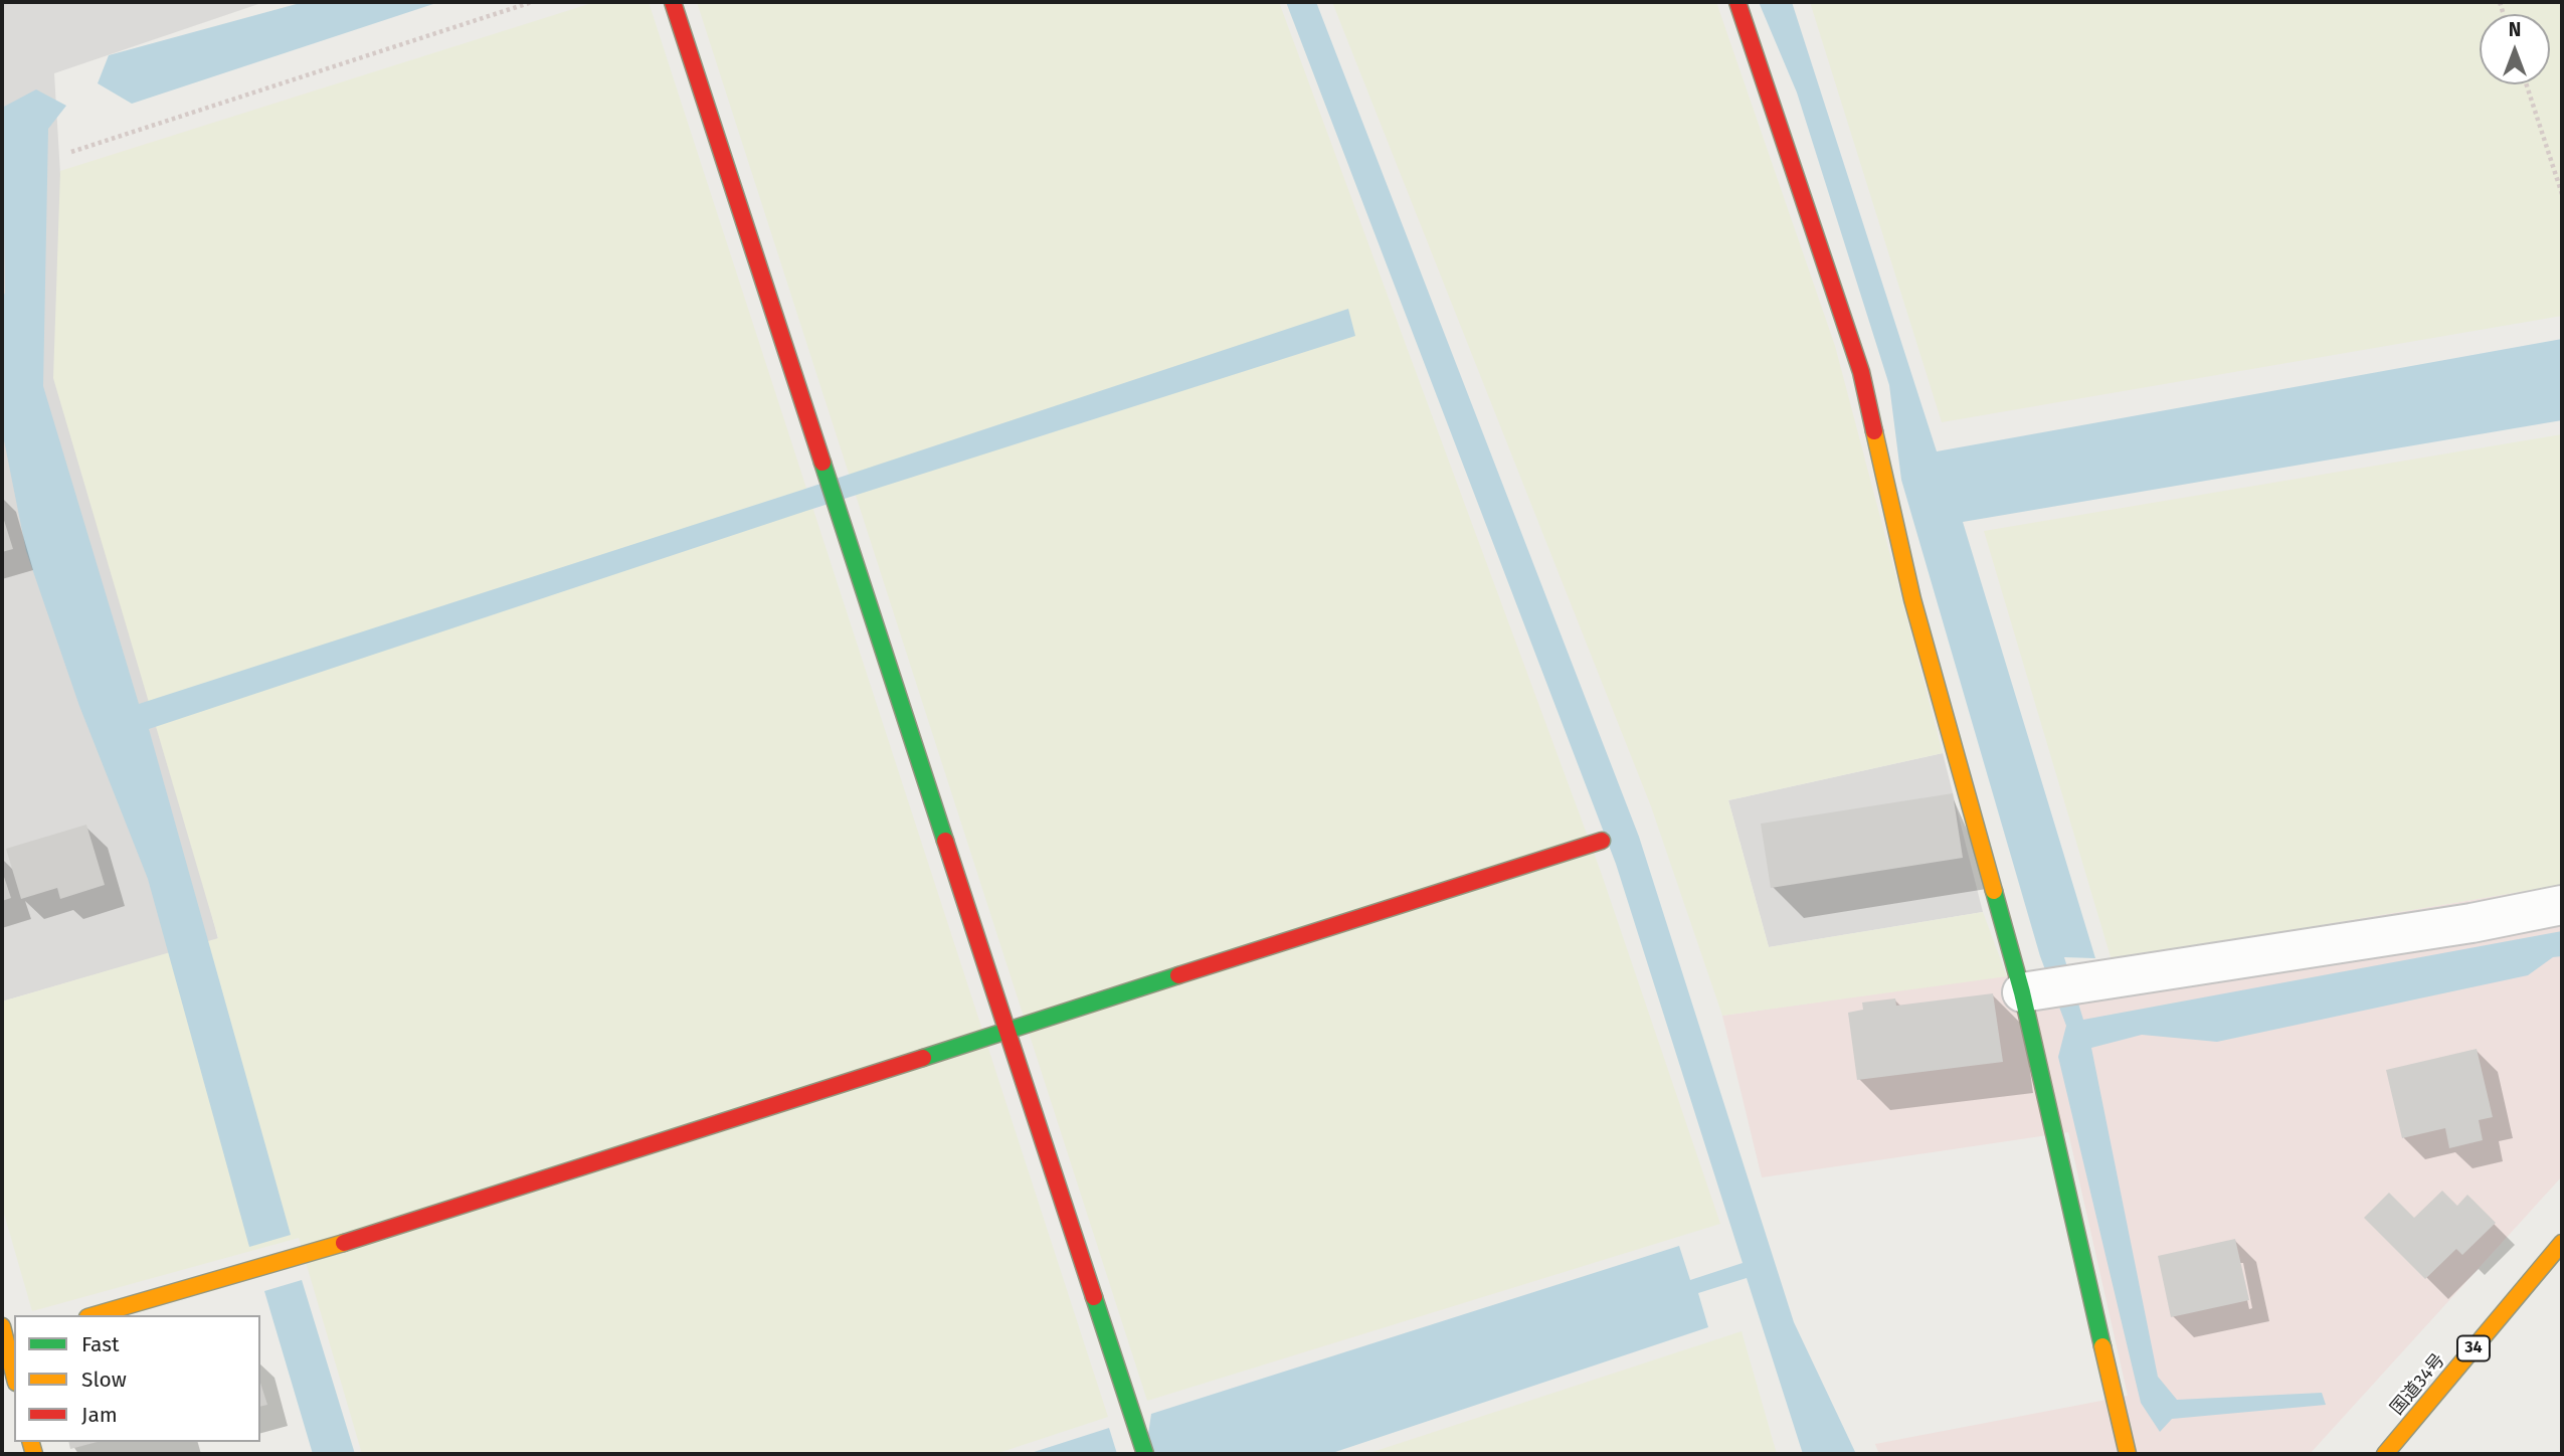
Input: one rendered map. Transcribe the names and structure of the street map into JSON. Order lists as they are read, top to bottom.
{
  "streets": {
    "main road": ["34", "国道34号"]
  },
  "legend": ["Fast", "Slow", "Jam"],
  "north": "top"
}
